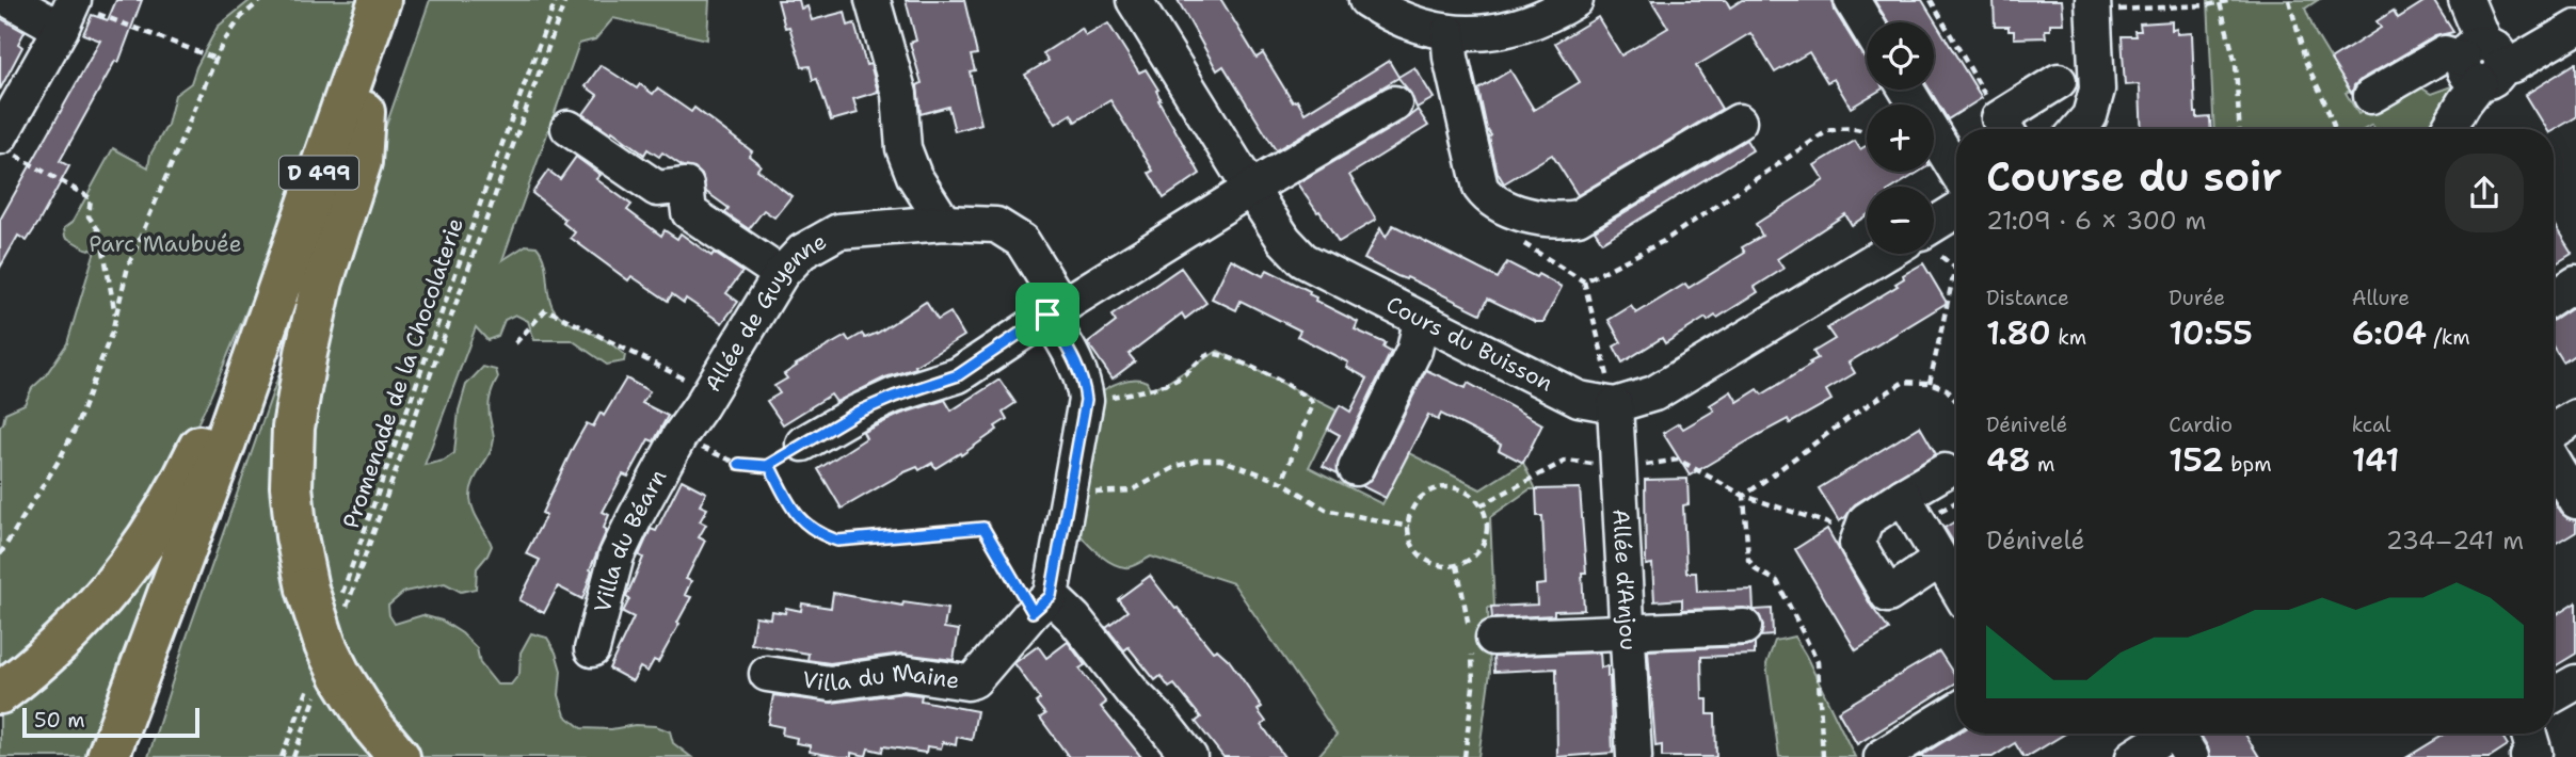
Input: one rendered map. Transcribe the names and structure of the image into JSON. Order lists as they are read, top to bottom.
{
  "streets": {
    "highway": ["D 499"],
    "street": [
      "Allée de Guyenne",
      "Cours du Buisson",
      "Villa du Béarn",
      "Allée d'Anjou",
      "Villa du Maine"
    ],
    "path": ["Promenade de la Chocolaterie"]
  },
  "crossings": [
    ["Allée de Guyenne", "Villa du Béarn"],
    ["Allée de Guyenne", "Villa du Maine"],
    ["Cours du Buisson", "Allée d'Anjou"]
  ],
  "parks": ["Parc Maubuée"],
  "scale_bar": "50 m",
  "page": {
    "map_buttons": ["+", "−"],
    "heading": ["Course du soir", "21:09 · 6 × 300 m"],
    "stats": [
      ["Distance", "1.80 km"],
      ["Durée", "10:55"],
      ["Allure", "6:04 /km"],
      ["Dénivelé", "48 m"],
      ["Cardio", "152 bpm"],
      ["kcal", "141"]
    ],
    "chart": ["Dénivelé", "234–241 m"],
    "scale": "50 m"
  }
}
